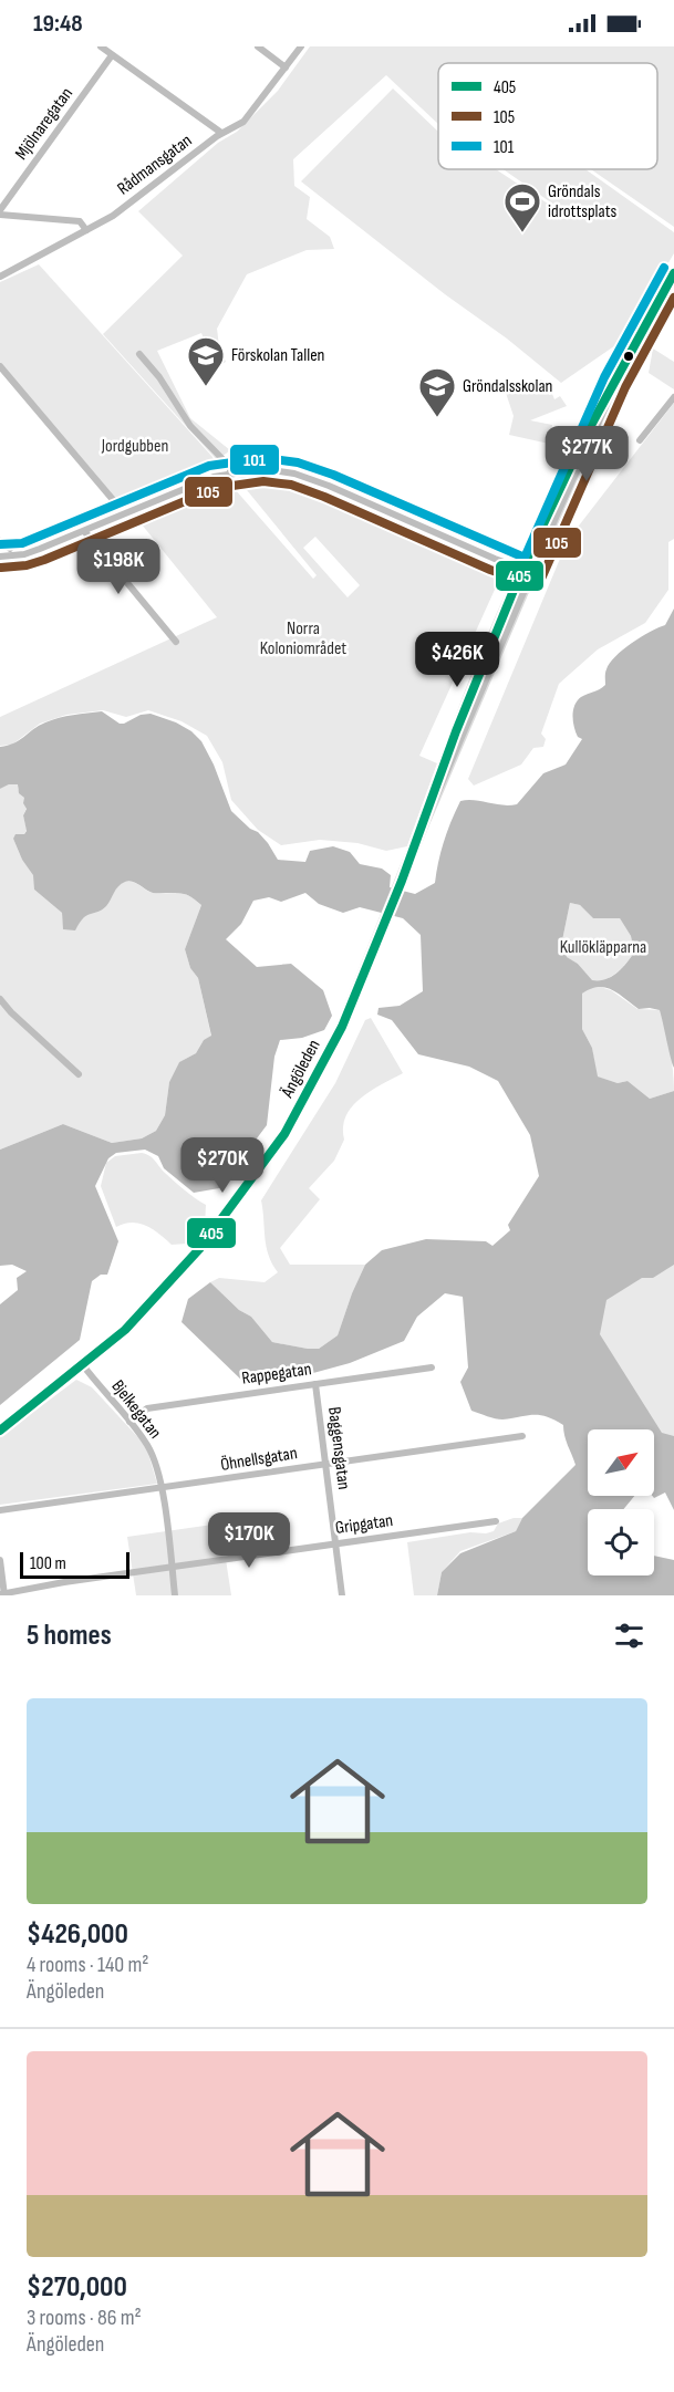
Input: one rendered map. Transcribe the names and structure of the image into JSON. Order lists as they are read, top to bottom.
{
  "streets": {
    "main road": ["Ängöleden"],
    "street": [
      "Mjölnaregatan",
      "Rådmansgatan",
      "Rappegatan",
      "Bjelkegatan",
      "Baggensgatan",
      "Öhnellsgatan",
      "Gripgatan"
    ]
  },
  "crossings": [
    ["Ängöleden", "Bjelkegatan"],
    ["Rappegatan", "Bjelkegatan"],
    ["Rappegatan", "Baggensgatan"],
    ["Bjelkegatan", "Öhnellsgatan"],
    ["Bjelkegatan", "Gripgatan"],
    ["Baggensgatan", "Öhnellsgatan"],
    ["Baggensgatan", "Gripgatan"]
  ],
  "parks": ["Jordgubben", "Norra Koloniområdet", "Kullökläpparna"],
  "places": {
    "sports": ["Gröndals idrottsplats"],
    "school or university": ["Förskolan Tallen", "Gröndalsskolan"]
  },
  "lines": ["transit line 101", "transit line 405", "transit line 105"],
  "legend": ["405", "105", "101"],
  "scale_bar": "100 m",
  "north": "top right",
  "page": {
    "status": "19:48",
    "price": [
      "$277K",
      "$198K",
      "$426K",
      "$270K",
      "$170K"
    ],
    "scale": "100 m",
    "heading": "5 homes",
    "list": [
      {
        "name": "$426,000",
        "note": "4 rooms · 140 m² · Ängöleden"
      },
      {
        "name": "$270,000",
        "note": "3 rooms · 86 m² · Ängöleden"
      }
    ]
  }
}
